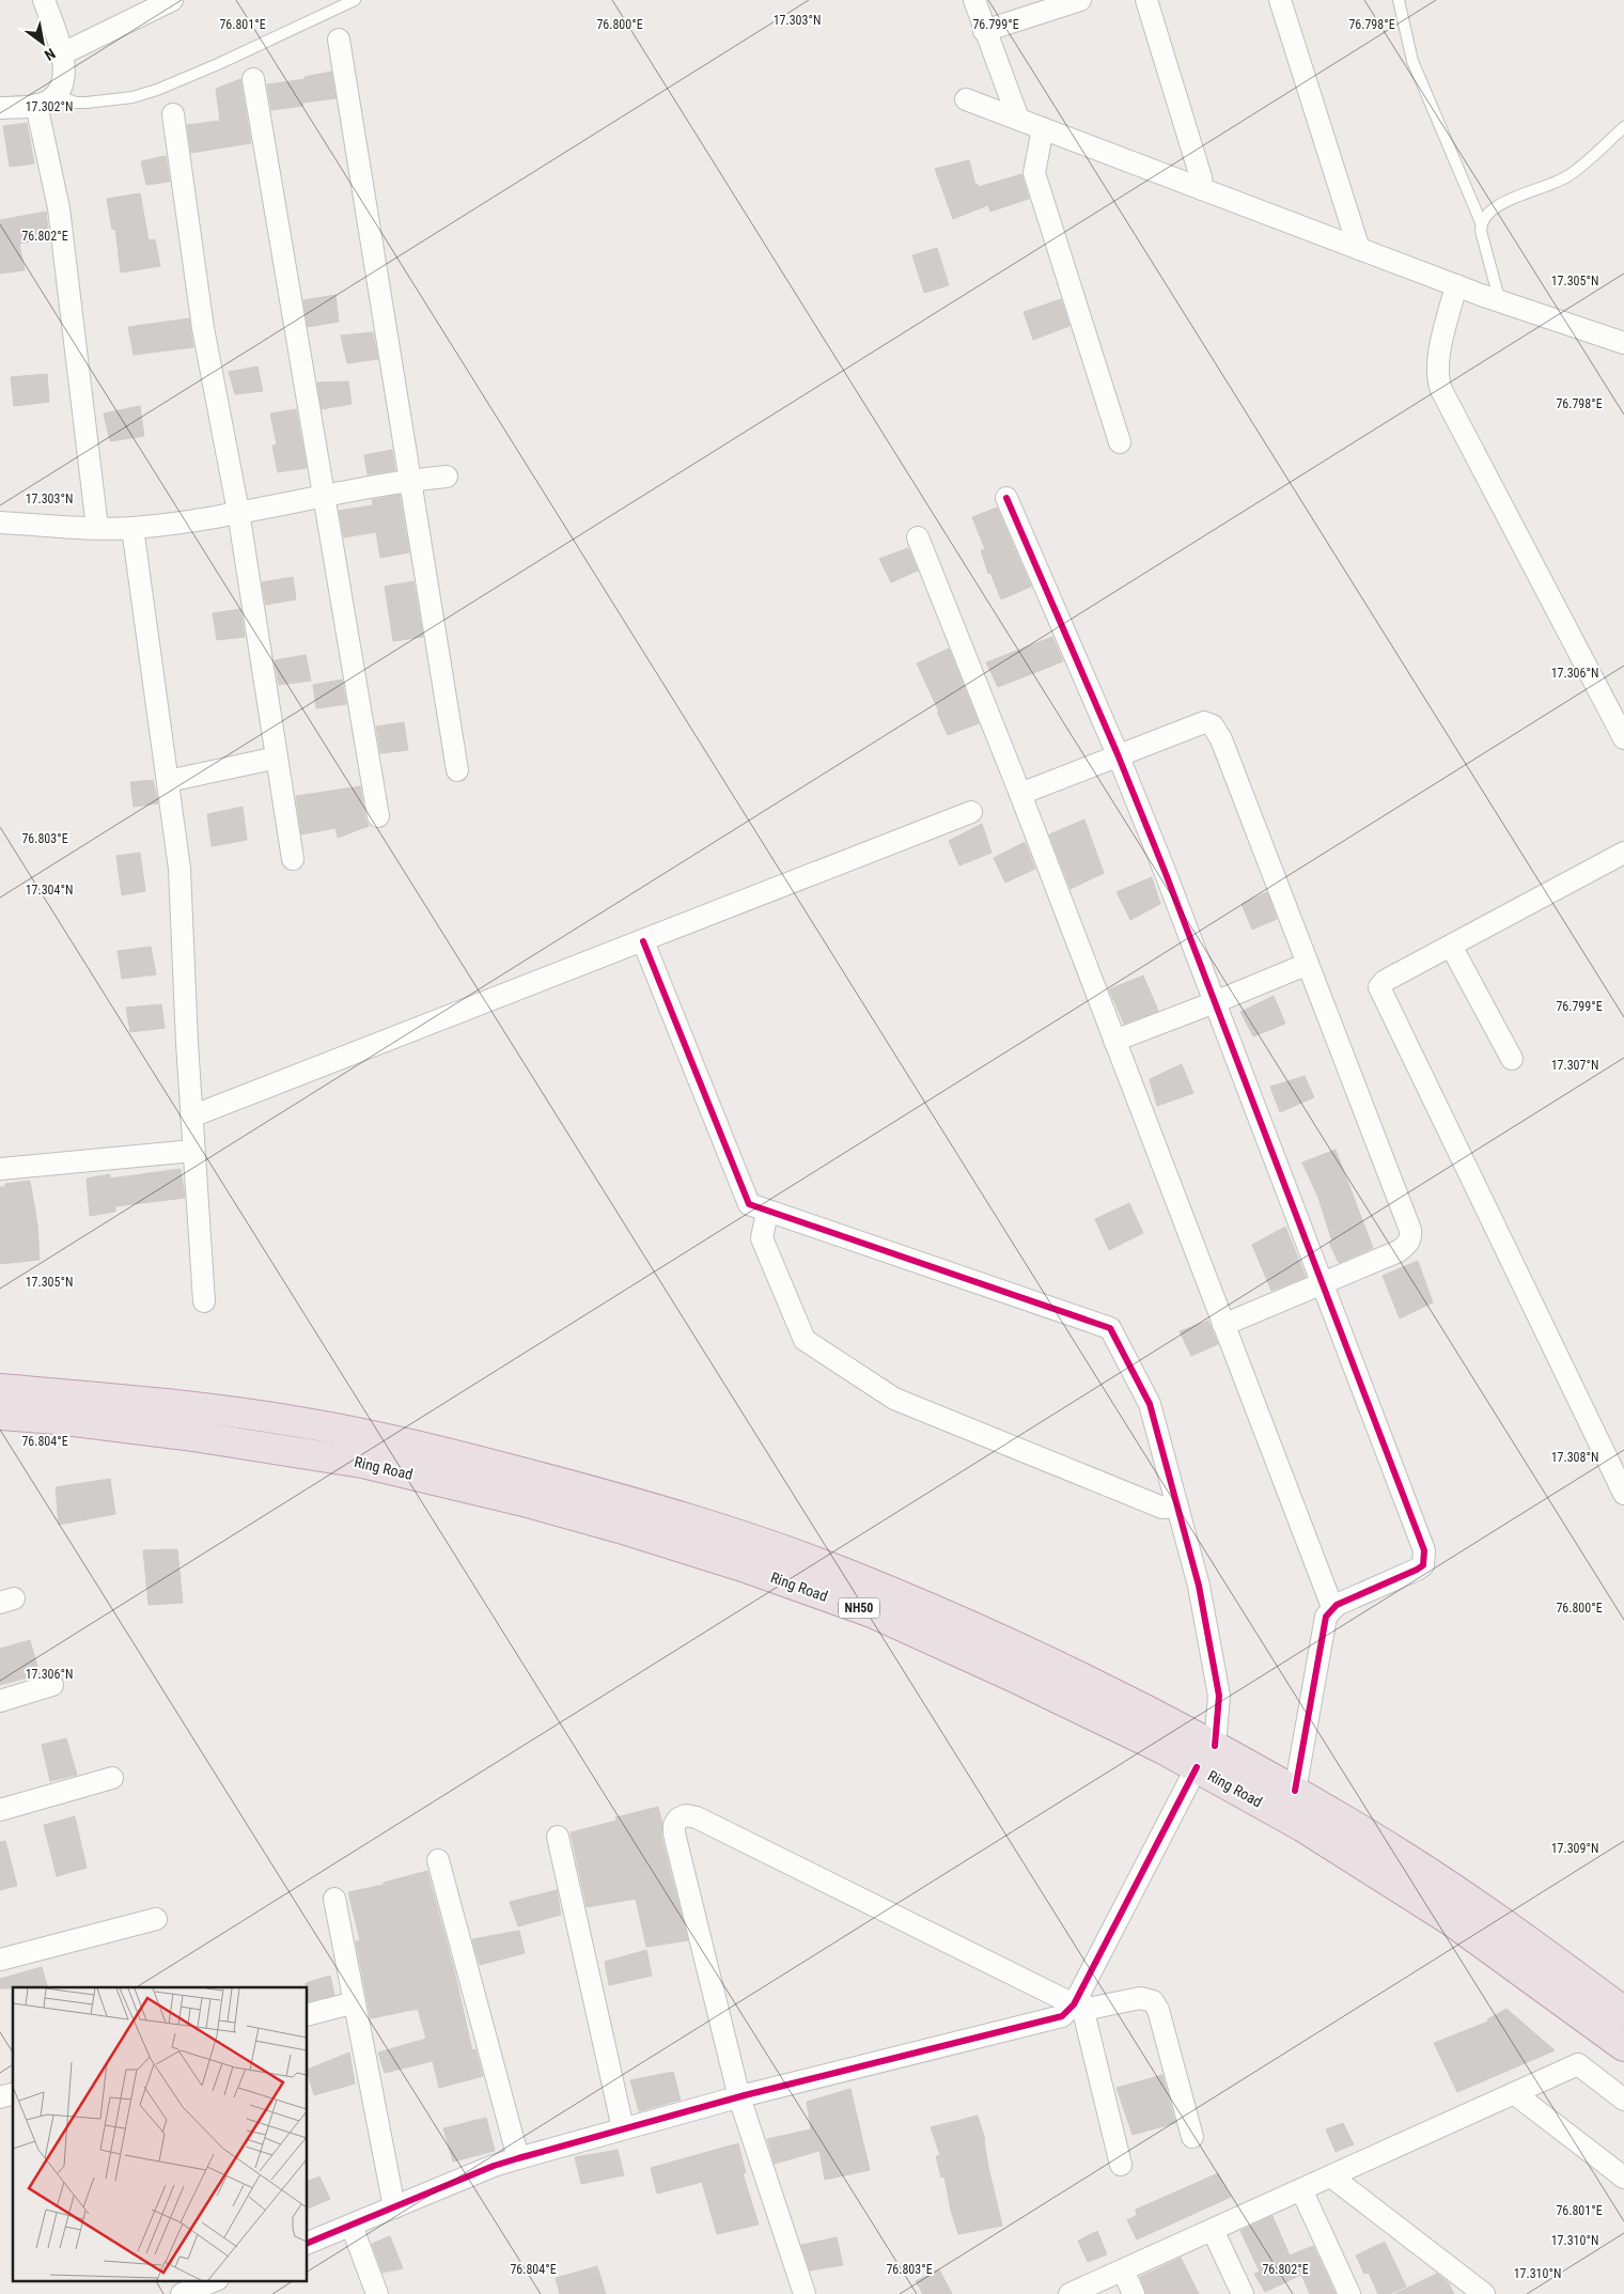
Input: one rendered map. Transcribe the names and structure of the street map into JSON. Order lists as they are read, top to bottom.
{
  "streets": {
    "highway": ["Ring Road", "NH50"]
  },
  "north": "bottom right",
  "coordinates": [
    "17.303°N",
    "76.801°E",
    "76.800°E",
    "76.799°E",
    "76.798°E",
    "17.302°N",
    "76.802°E",
    "17.305°N",
    "17.306°N",
    "76.803°E",
    "17.304°N",
    "17.307°N",
    "76.804°E",
    "17.308°N",
    "17.309°N",
    "17.310°N"
  ]
}
